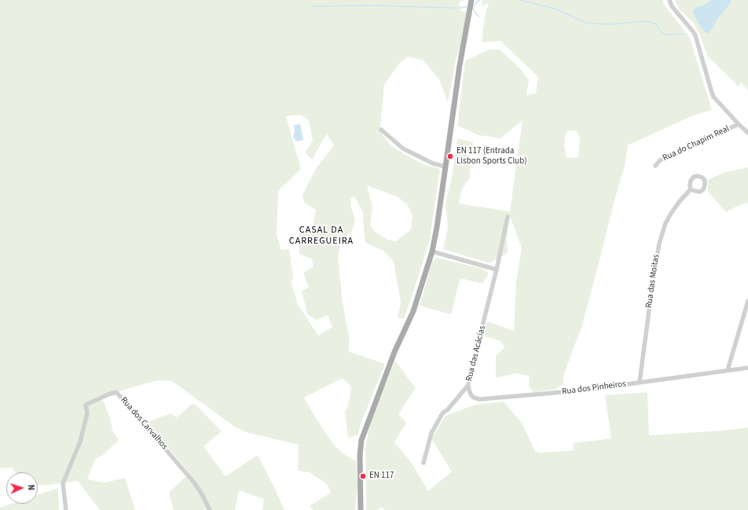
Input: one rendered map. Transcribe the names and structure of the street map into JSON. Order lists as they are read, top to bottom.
{
  "streets": {
    "street": [
      "Rua do Chapim Real",
      "Rua das Moitas",
      "Rua das Acácias",
      "Rua dos Pinheiros",
      "Rua dos Carvalhos"
    ]
  },
  "crossings": [
    ["Rua das Moitas", "Rua dos Pinheiros"],
    ["Rua das Acácias", "Rua dos Pinheiros"]
  ],
  "districts": ["CASAL DA CARREGUEIRA"],
  "places": ["EN 117 (Entrada Lisbon Sports Club)", "EN 117"],
  "north": "right"
}
